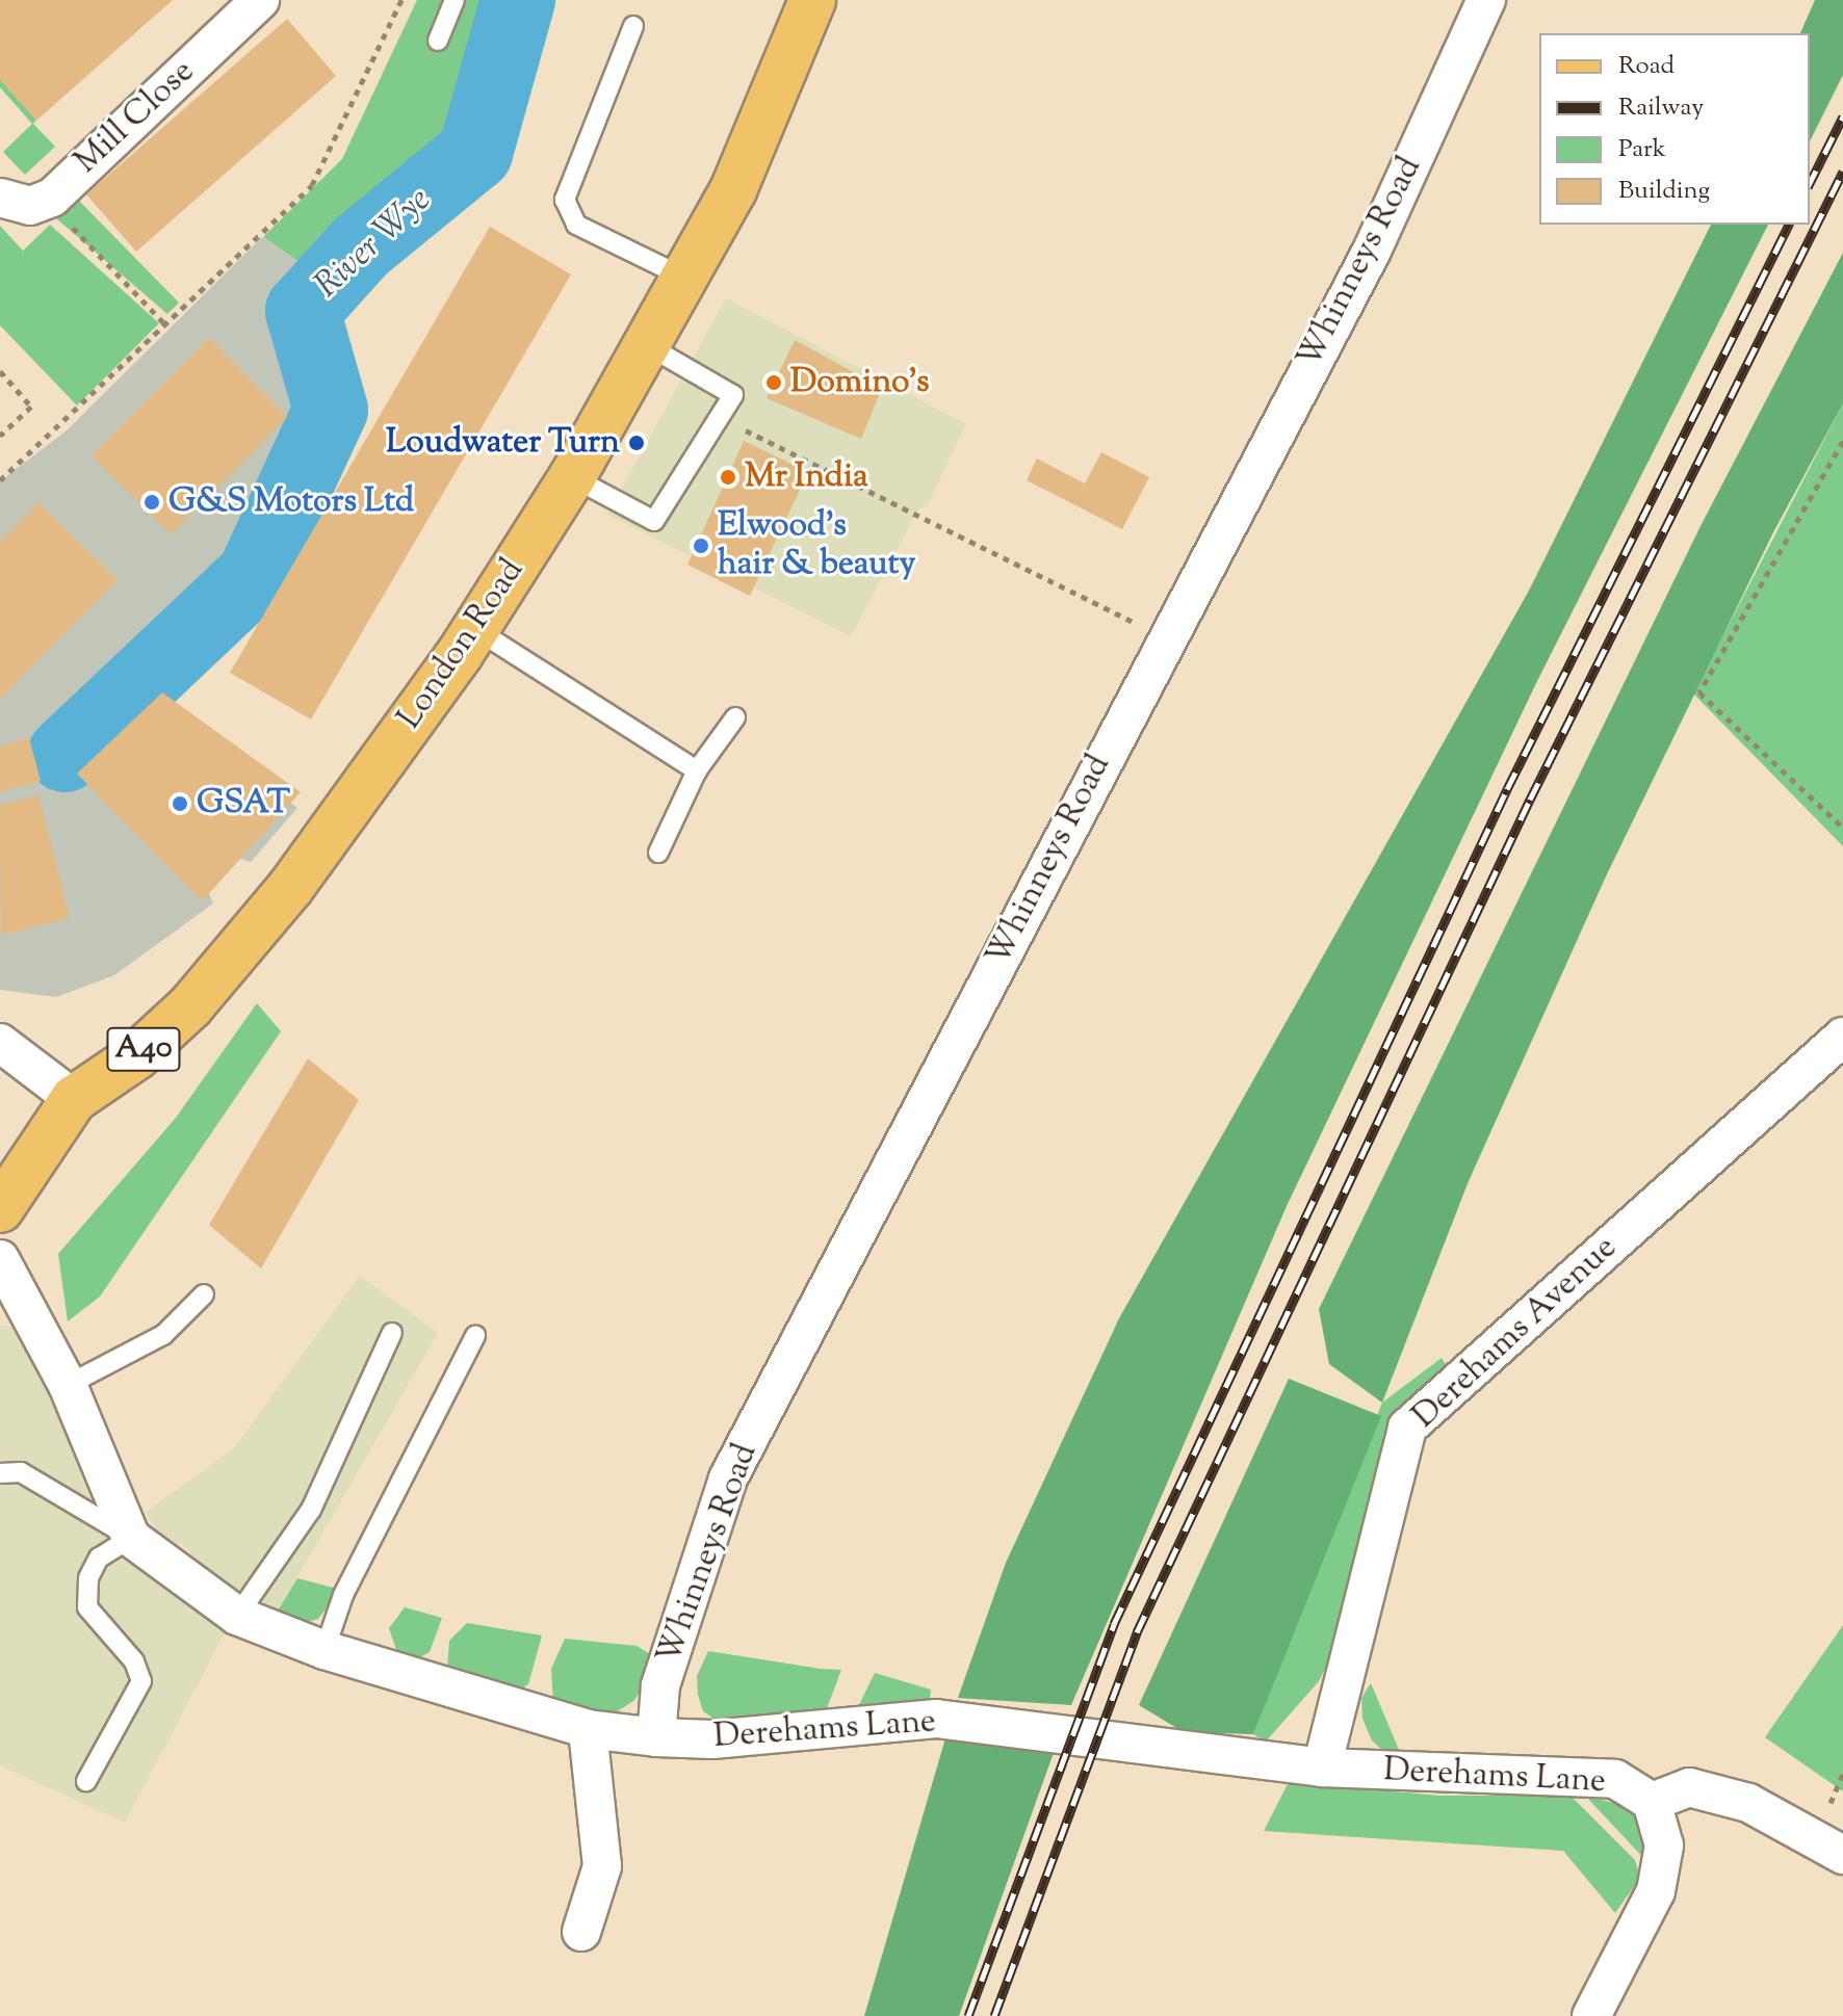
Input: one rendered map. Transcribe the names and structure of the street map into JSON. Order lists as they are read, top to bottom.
{
  "streets": {
    "main road": ["London Road", "A40"],
    "street": [
      "Mill Close",
      "Whinneys Road",
      "Derehams Avenue",
      "Derehams Lane"
    ]
  },
  "crossings": [
    ["Whinneys Road", "Derehams Lane"],
    ["Derehams Avenue", "Derehams Lane"]
  ],
  "water": ["River Wye"],
  "places": [
    "Domino's",
    "Loudwater Turn",
    "Mr India",
    "G&S Motors Ltd",
    "Elwood’s hair & beauty",
    "GSAT"
  ],
  "legend": [
    "Road",
    "Railway",
    "Park",
    "Building"
  ]
}
